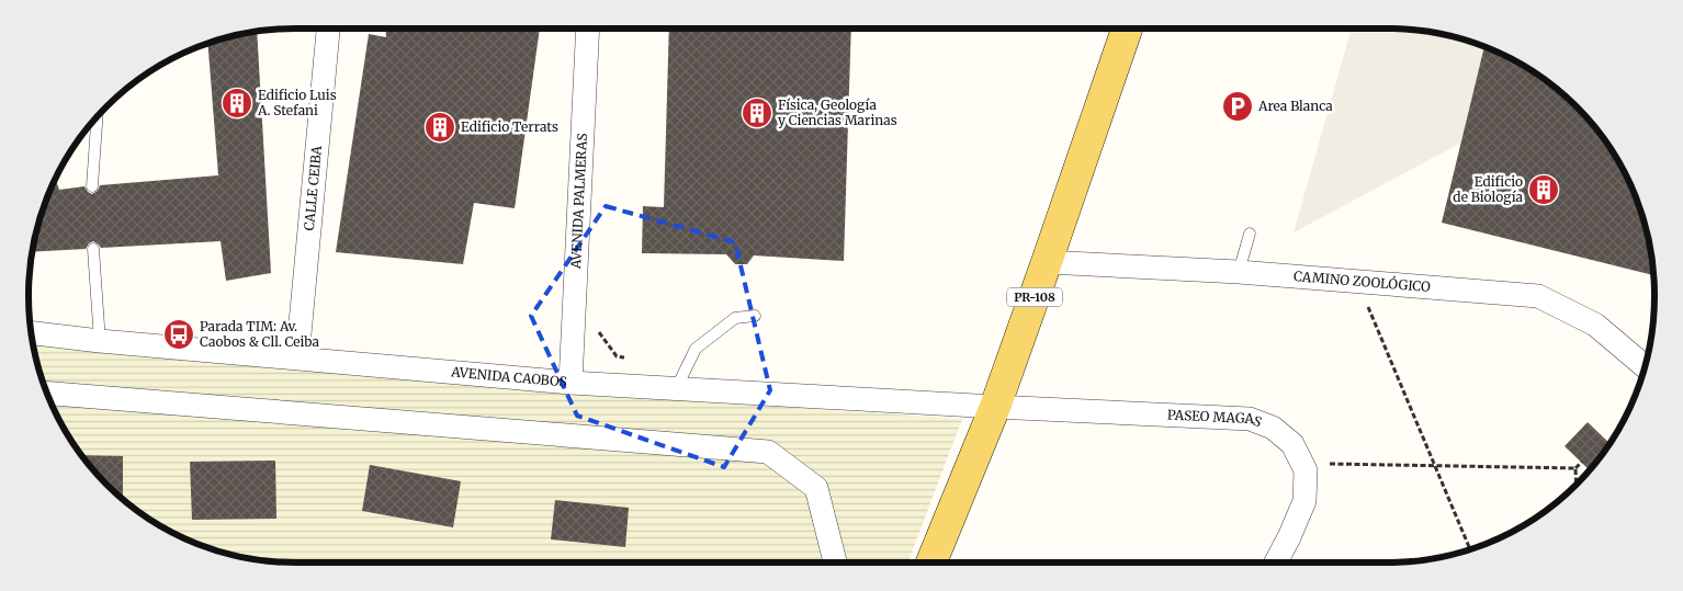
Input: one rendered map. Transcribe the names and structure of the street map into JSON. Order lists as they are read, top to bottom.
{
  "streets": {
    "main road": ["PR-108"],
    "street": [
      "CALLE CEIBA",
      "AVENIDA PALMERAS",
      "CAMINO ZOOLÓGICO",
      "AVENIDA CAOBOS",
      "PASEO MAGAS"
    ]
  },
  "crossings": [
    ["CALLE CEIBA", "AVENIDA CAOBOS"],
    ["AVENIDA PALMERAS", "AVENIDA CAOBOS"],
    ["CAMINO ZOOLÓGICO", "PR-108"],
    ["PR-108", "AVENIDA CAOBOS"],
    ["PR-108", "PASEO MAGAS"],
    ["AVENIDA CAOBOS", "PASEO MAGAS"]
  ],
  "places": {
    "building": [
      "Edificio Luis A. Stefani",
      "Física, Geología y Ciencias Marinas",
      "Edificio Terrats",
      "Edificio de Biología"
    ],
    "parking": ["Area Blanca"],
    "bus stop": ["Parada TIM: Av. Caobos & Cll. Ceiba"]
  }
}
